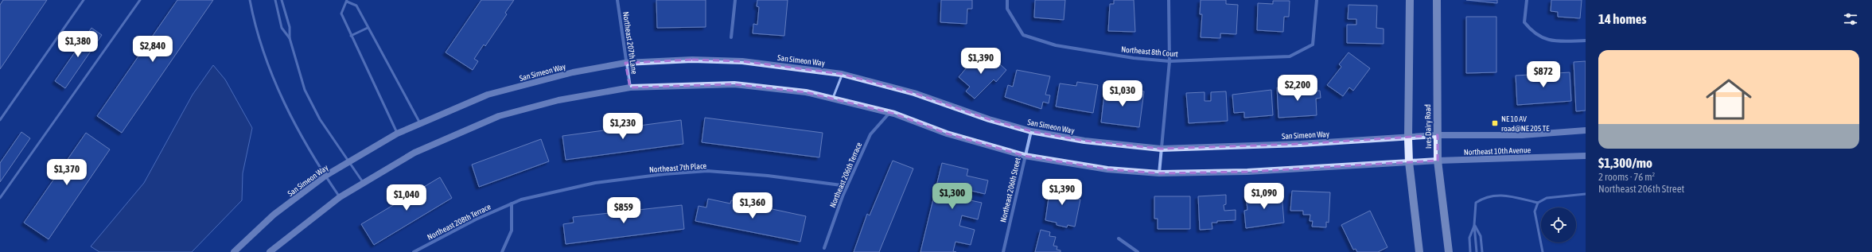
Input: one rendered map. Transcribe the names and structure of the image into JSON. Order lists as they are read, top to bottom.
{
  "streets": {
    "main road": ["Ives Dairy Road"],
    "street": [
      "Northeast 207th Lane",
      "Northeast 8th Court",
      "San Simeon Way",
      "Northeast 10th Avenue",
      "Northeast 7th Place",
      "Northeast 206th Terrace",
      "Northeast 206th Street",
      "Northeast 208th Terrace"
    ]
  },
  "crossings": [
    ["Northeast 207th Lane", "San Simeon Way"],
    ["San Simeon Way", "Northeast 10th Avenue"],
    ["San Simeon Way", "Northeast 206th Street"],
    ["Ives Dairy Road", "Northeast 10th Avenue"],
    ["Northeast 7th Place", "Northeast 206th Terrace"],
    ["Northeast 7th Place", "Northeast 208th Terrace"]
  ],
  "places": {
    "transit": ["NE 10 AV road@NE 205 TE"]
  },
  "page": {
    "heading": "14 homes",
    "price": [
      "$1,380",
      "$2,840",
      "$1,390",
      "$872",
      "$2,200",
      "$1,030",
      "$1,230",
      "$1,370",
      "$1,390",
      "$1,300",
      "$1,090",
      "$1,040",
      "$1,360",
      "$859"
    ],
    "list": [
      {
        "name": "$1,300/mo",
        "note": "2 rooms · 76 m² · Northeast 206th Street"
      }
    ]
  }
}
